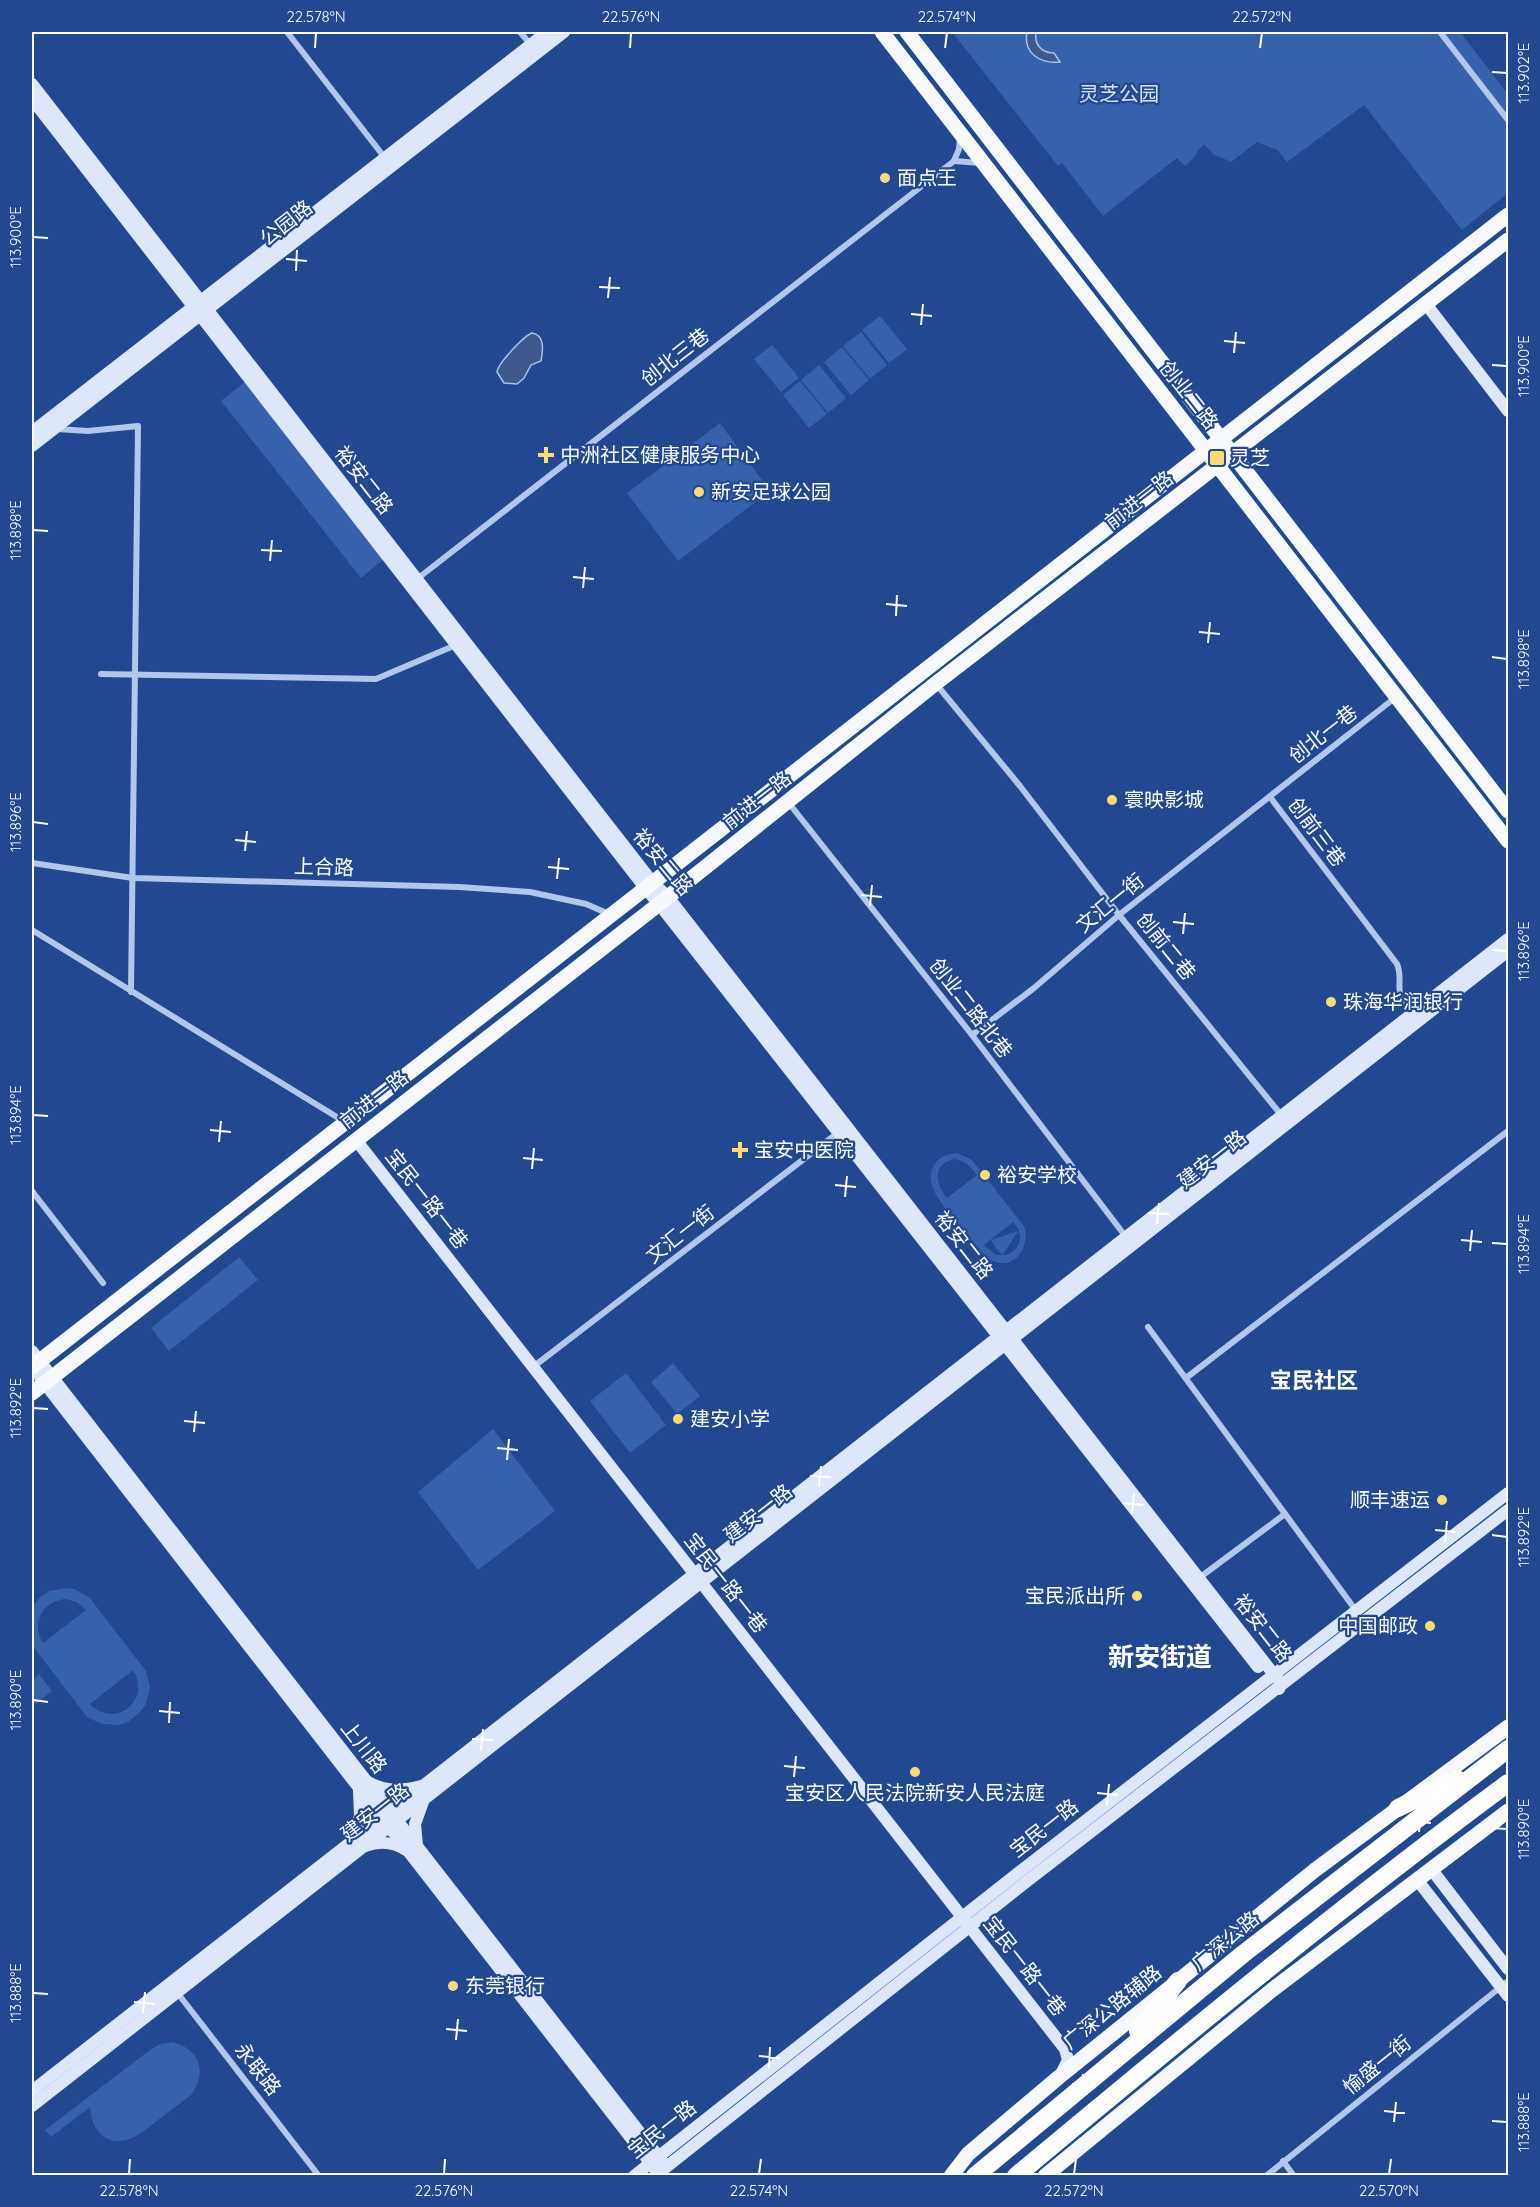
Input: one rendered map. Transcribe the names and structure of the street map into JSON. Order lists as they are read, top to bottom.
{
  "streets": {
    "highway": ["广深公路"],
    "main road": [
      "公园路",
      "创业二路",
      "裕安二路",
      "前进一路",
      "建安一路",
      "宝民一路一巷",
      "上川路",
      "宝民一路",
      "广深公路辅路"
    ],
    "street": [
      "创北三巷",
      "创北一巷",
      "创前三巷",
      "上合路",
      "文汇一街",
      "创前二巷",
      "创业二路北巷",
      "愉盛一街",
      "永联路"
    ]
  },
  "crossings": [
    ["公园路", "裕安二路"],
    ["创北三巷", "裕安二路"],
    ["创业二路", "前进一路"],
    ["创业二路", "创北一巷"],
    ["裕安二路", "前进一路"],
    ["裕安二路", "文汇一街"],
    ["裕安二路", "建安一路"],
    ["裕安二路", "宝民一路"],
    ["前进一路", "上合路"],
    ["前进一路", "创前二巷"],
    ["前进一路", "创业二路北巷"],
    ["前进一路", "宝民一路一巷"],
    ["前进一路", "上川路"],
    ["创北一巷", "创前三巷"],
    ["创北一巷", "文汇一街"],
    ["创前三巷", "文汇一街"],
    ["创前三巷", "建安一路"],
    ["文汇一街", "创前二巷"],
    ["文汇一街", "创业二路北巷"],
    ["文汇一街", "宝民一路一巷"],
    ["创前二巷", "建安一路"],
    ["创业二路北巷", "建安一路"],
    ["建安一路", "宝民一路一巷"],
    ["建安一路", "上川路"],
    ["建安一路", "永联路"],
    ["宝民一路一巷", "宝民一路"],
    ["上川路", "宝民一路"]
  ],
  "districts": ["宝民社区", "新安街道"],
  "parks": ["灵芝公园"],
  "places": {
    "other": [
      "面点王",
      "新安足球公园",
      "寰映影城",
      "珠海华润银行",
      "裕安学校",
      "建安小学",
      "顺丰速运",
      "宝民派出所",
      "中国邮政",
      "宝安区人民法院新安人民法庭",
      "东莞银行"
    ],
    "health": ["中洲社区健康服务中心", "宝安中医院"],
    "transit": ["灵芝"]
  },
  "coordinates": [
    "22.578°N",
    "22.576°N",
    "22.574°N",
    "22.572°N",
    "113.902°E",
    "113.900°E",
    "113.898°E",
    "113.896°E",
    "113.894°E",
    "113.892°E",
    "113.890°E",
    "113.888°E",
    "22.570°N"
  ]
}
